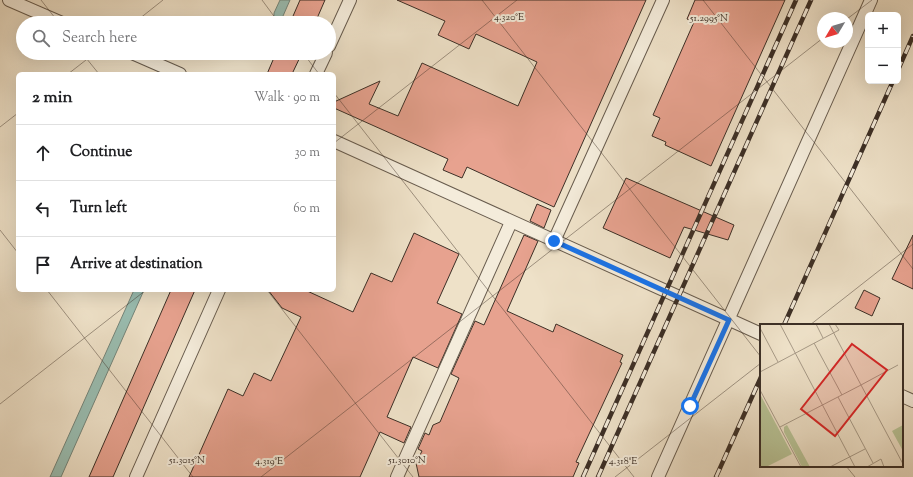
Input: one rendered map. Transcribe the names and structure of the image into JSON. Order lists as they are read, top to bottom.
{
  "north": "bottom left",
  "page": {
    "map_buttons": ["+", "−"],
    "search": "Search here",
    "heading": ["2 min", "Walk · 90 m"],
    "list": [
      ["Continue", "30 m"],
      ["Turn left", "60 m"],
      "Arrive at destination"
    ]
  },
  "coordinates": [
    "4.320°E",
    "51.2995°N",
    "51.3015°N",
    "51.3010°N",
    "4.319°E",
    "4.318°E"
  ]
}
